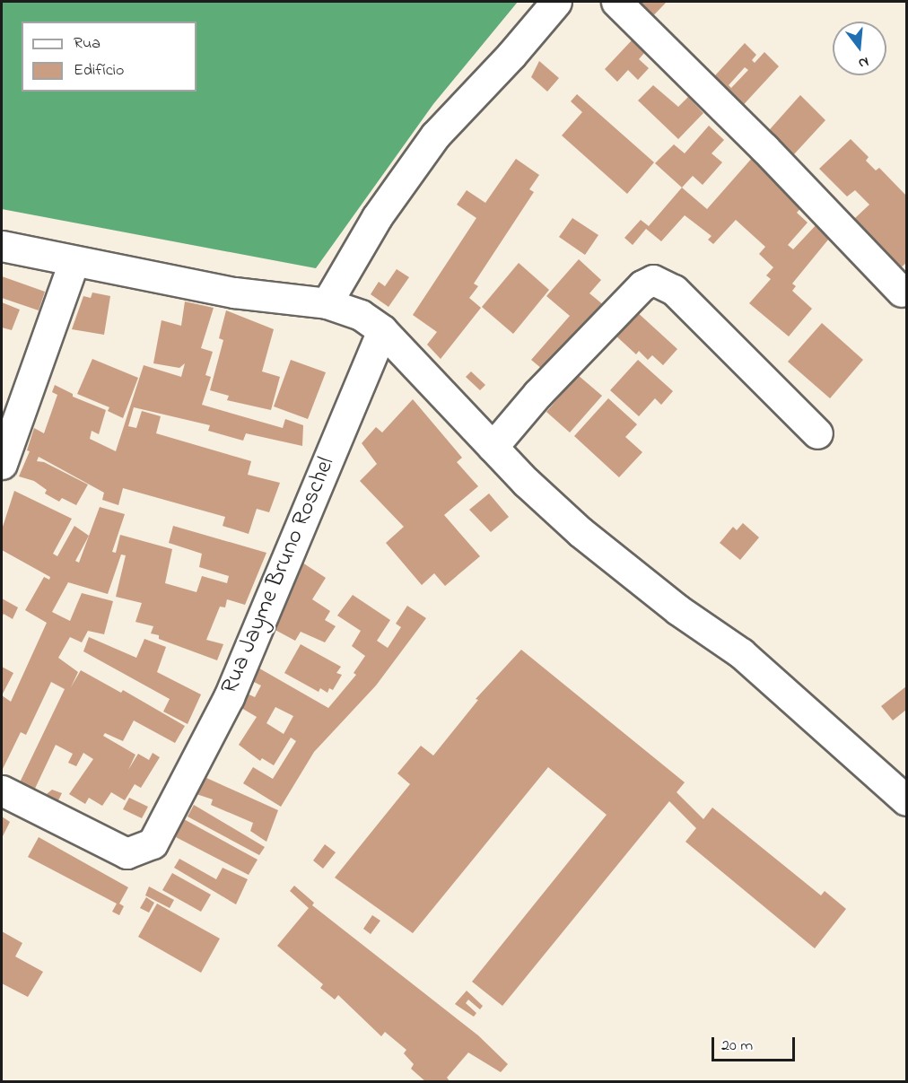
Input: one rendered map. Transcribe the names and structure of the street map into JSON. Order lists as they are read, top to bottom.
{
  "streets": {
    "street": ["Rua Jayme Bruno Roschel"]
  },
  "legend": ["Rua", "Edifício"],
  "scale_bar": "20 m",
  "north": "bottom"
}
